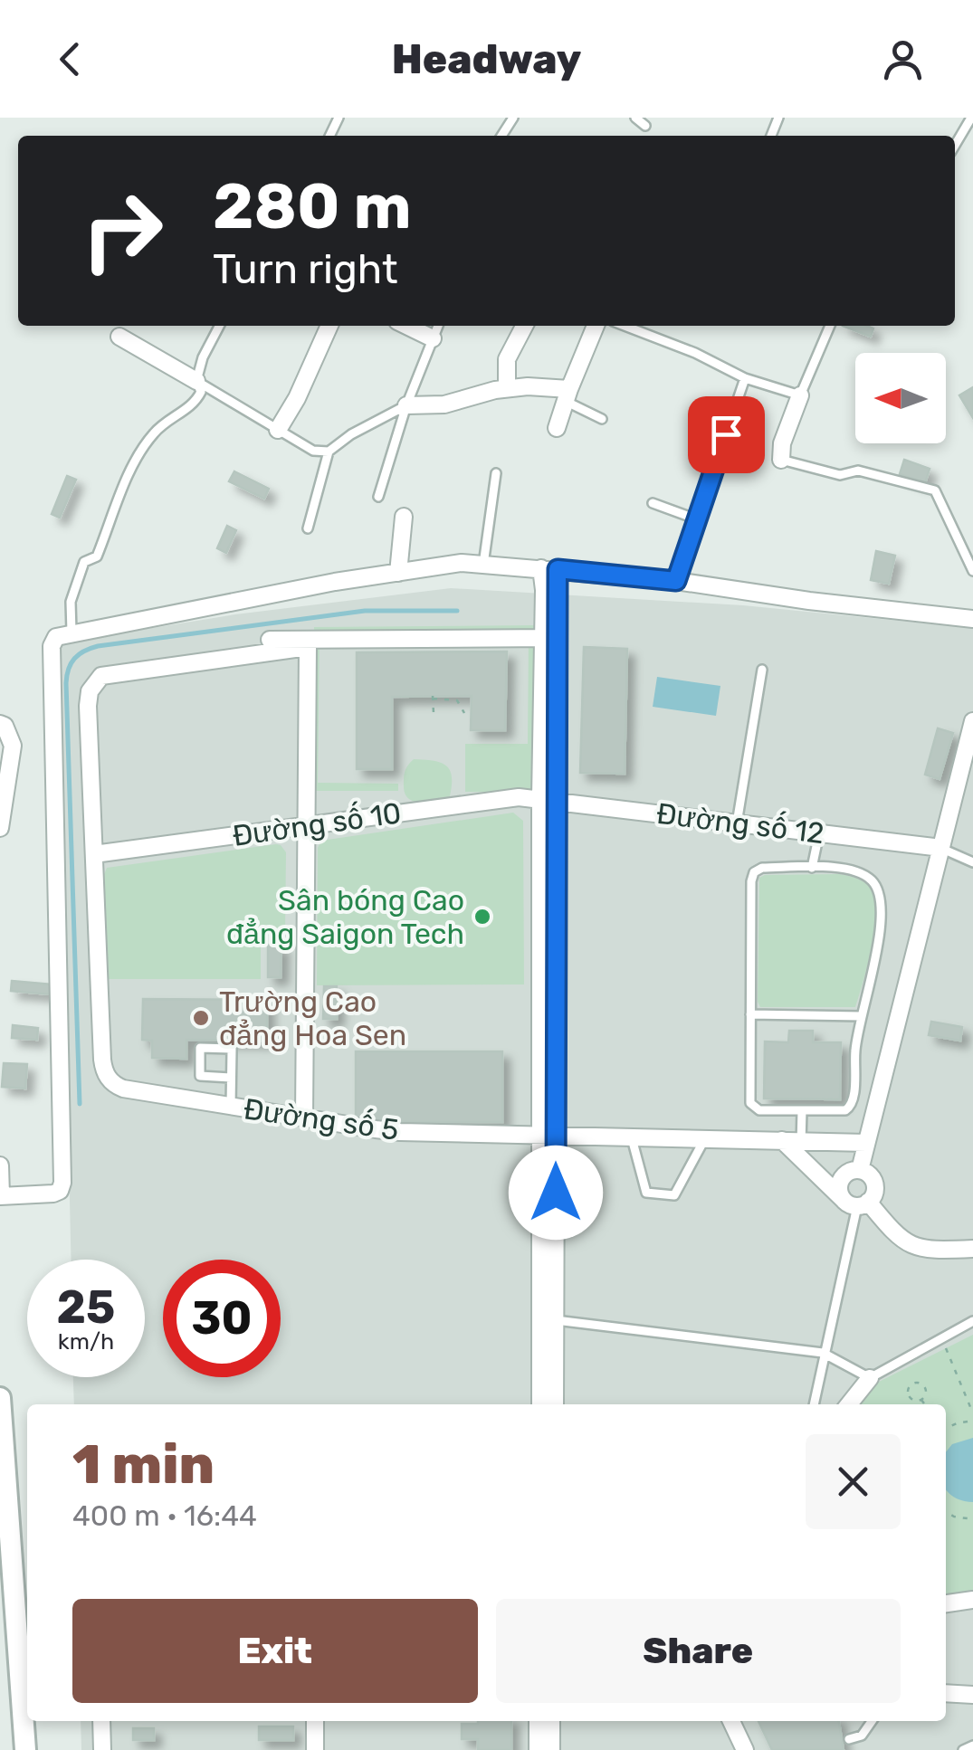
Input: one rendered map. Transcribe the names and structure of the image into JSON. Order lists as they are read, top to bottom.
{
  "streets": {
    "street": ["Đường số 12", "Đường số 10", "Đường số 5"]
  },
  "crossings": [
    ["Đường số 12", "Đường số 10"],
    ["Đường số 10", "Đường số 5"]
  ],
  "places": ["Sân bóng Cao đẳng Saigon Tech", "Trường Cao đẳng Hoa Sen"],
  "north": "left",
  "page": {
    "header": "Headway",
    "turn": ["280 m", "Turn right"],
    "speed": "25 km/h",
    "limit": "30",
    "heading": ["1 min", "400 m · 16:44"],
    "buttons": ["Exit", "Share"]
  }
}
